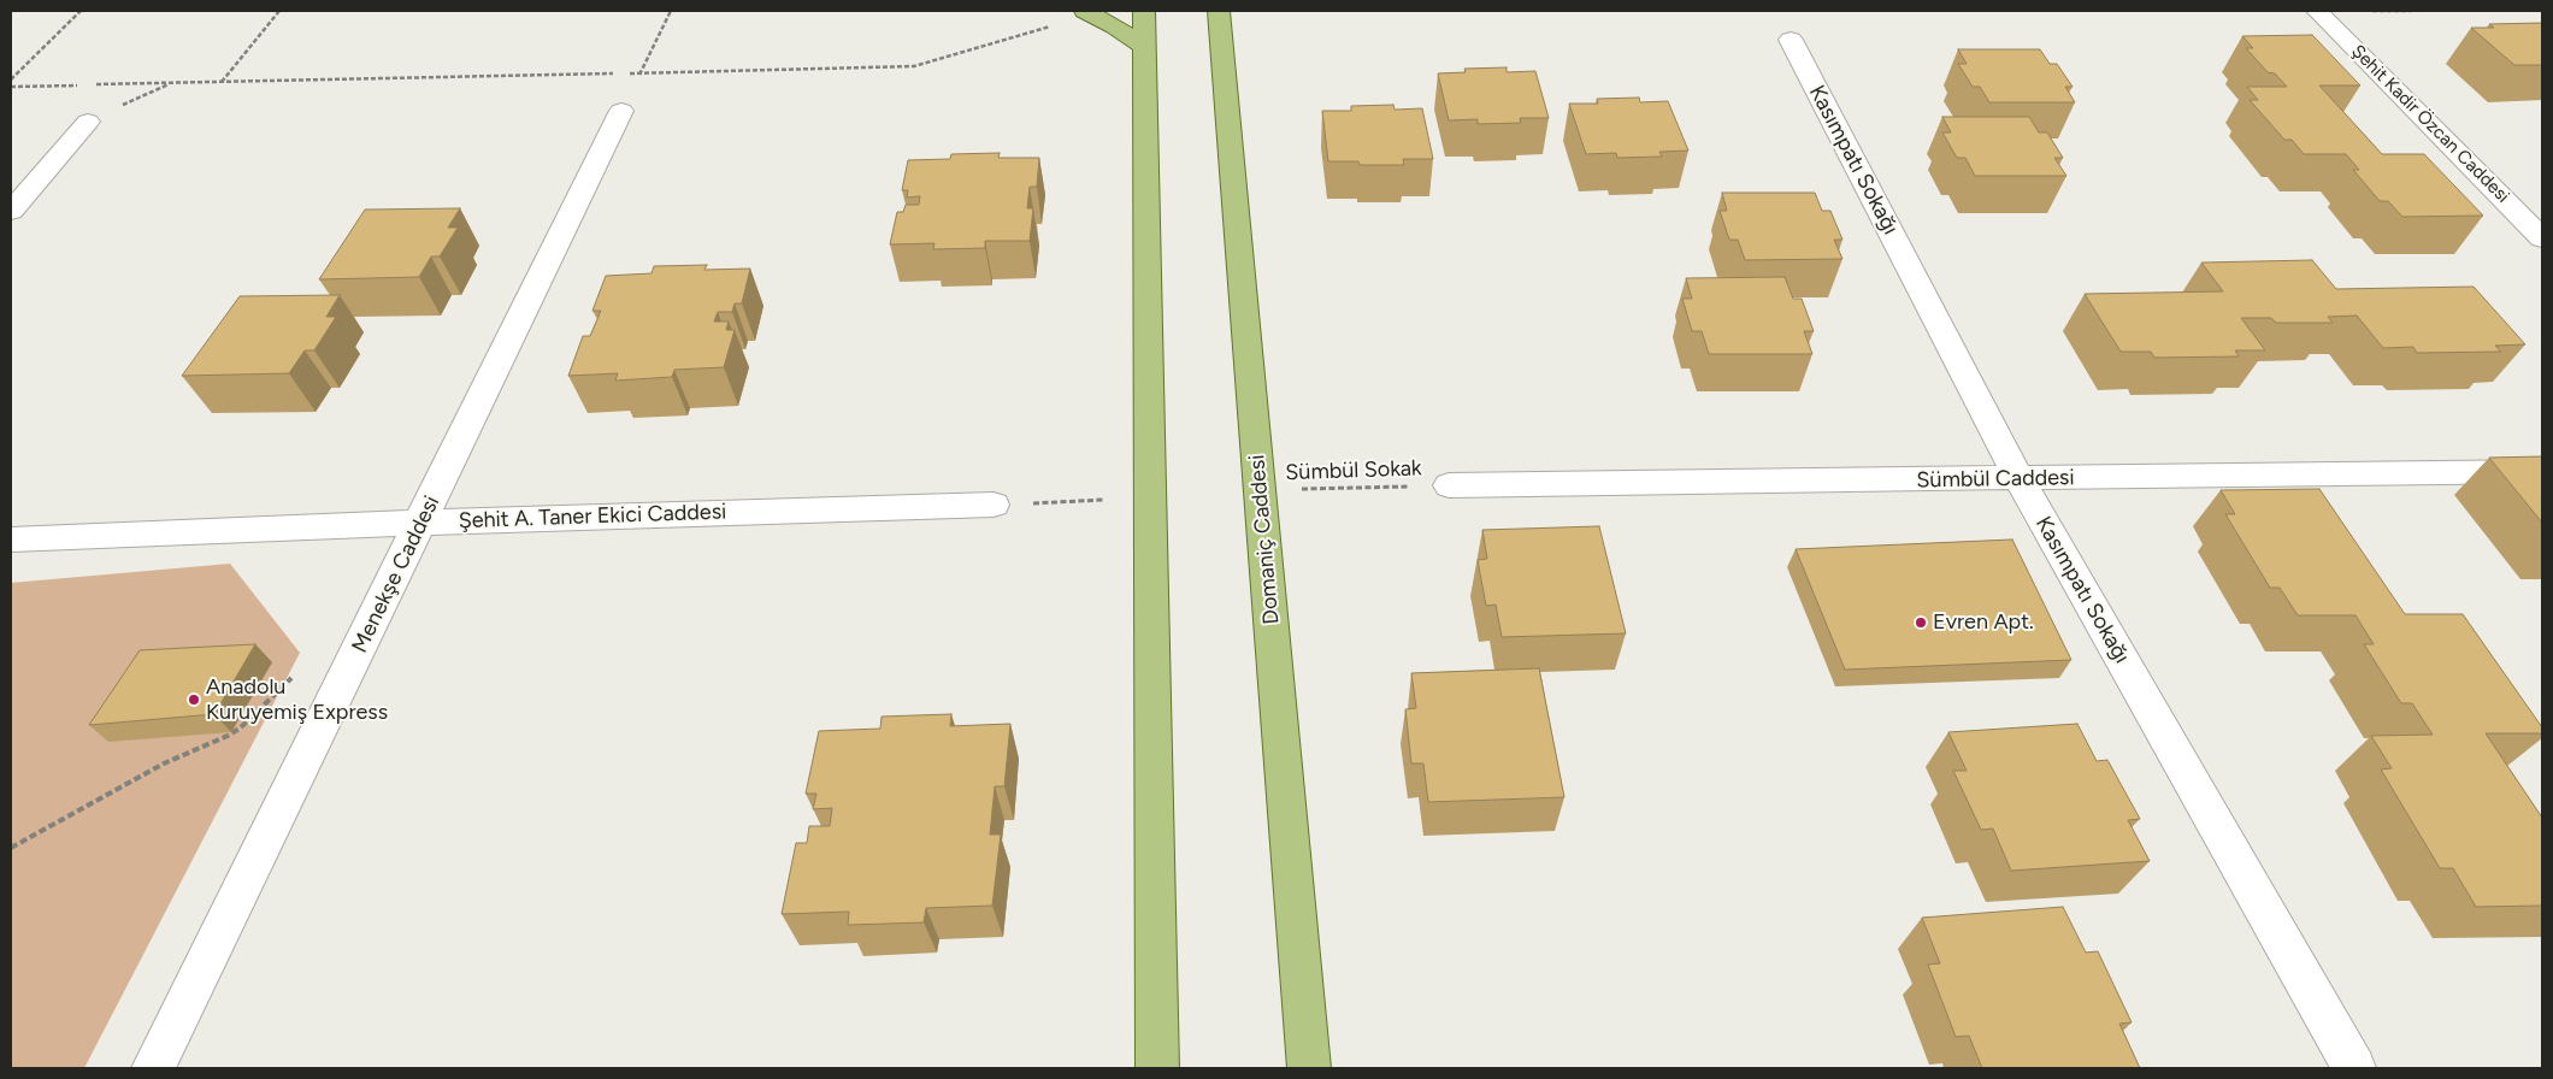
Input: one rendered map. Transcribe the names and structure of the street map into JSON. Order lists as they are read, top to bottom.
{
  "streets": {
    "main road": ["Domaniç Caddesi"],
    "street": [
      "Şehit Kadir Özcan Caddesi",
      "Kasımpatı Sokağı",
      "Sümbül Caddesi",
      "Şehit A. Taner Ekici Caddesi",
      "Menekşe Caddesi"
    ],
    "path": ["Sümbül Sokak"]
  },
  "crossings": [
    ["Kasımpatı Sokağı", "Sümbül Caddesi"],
    ["Sümbül Sokak", "Sümbül Caddesi"],
    ["Sümbül Sokak", "Domaniç Caddesi"],
    ["Şehit A. Taner Ekici Caddesi", "Menekşe Caddesi"]
  ],
  "places": ["Evren Apt.", "Anadolu Kuruyemiş Express"]
}
